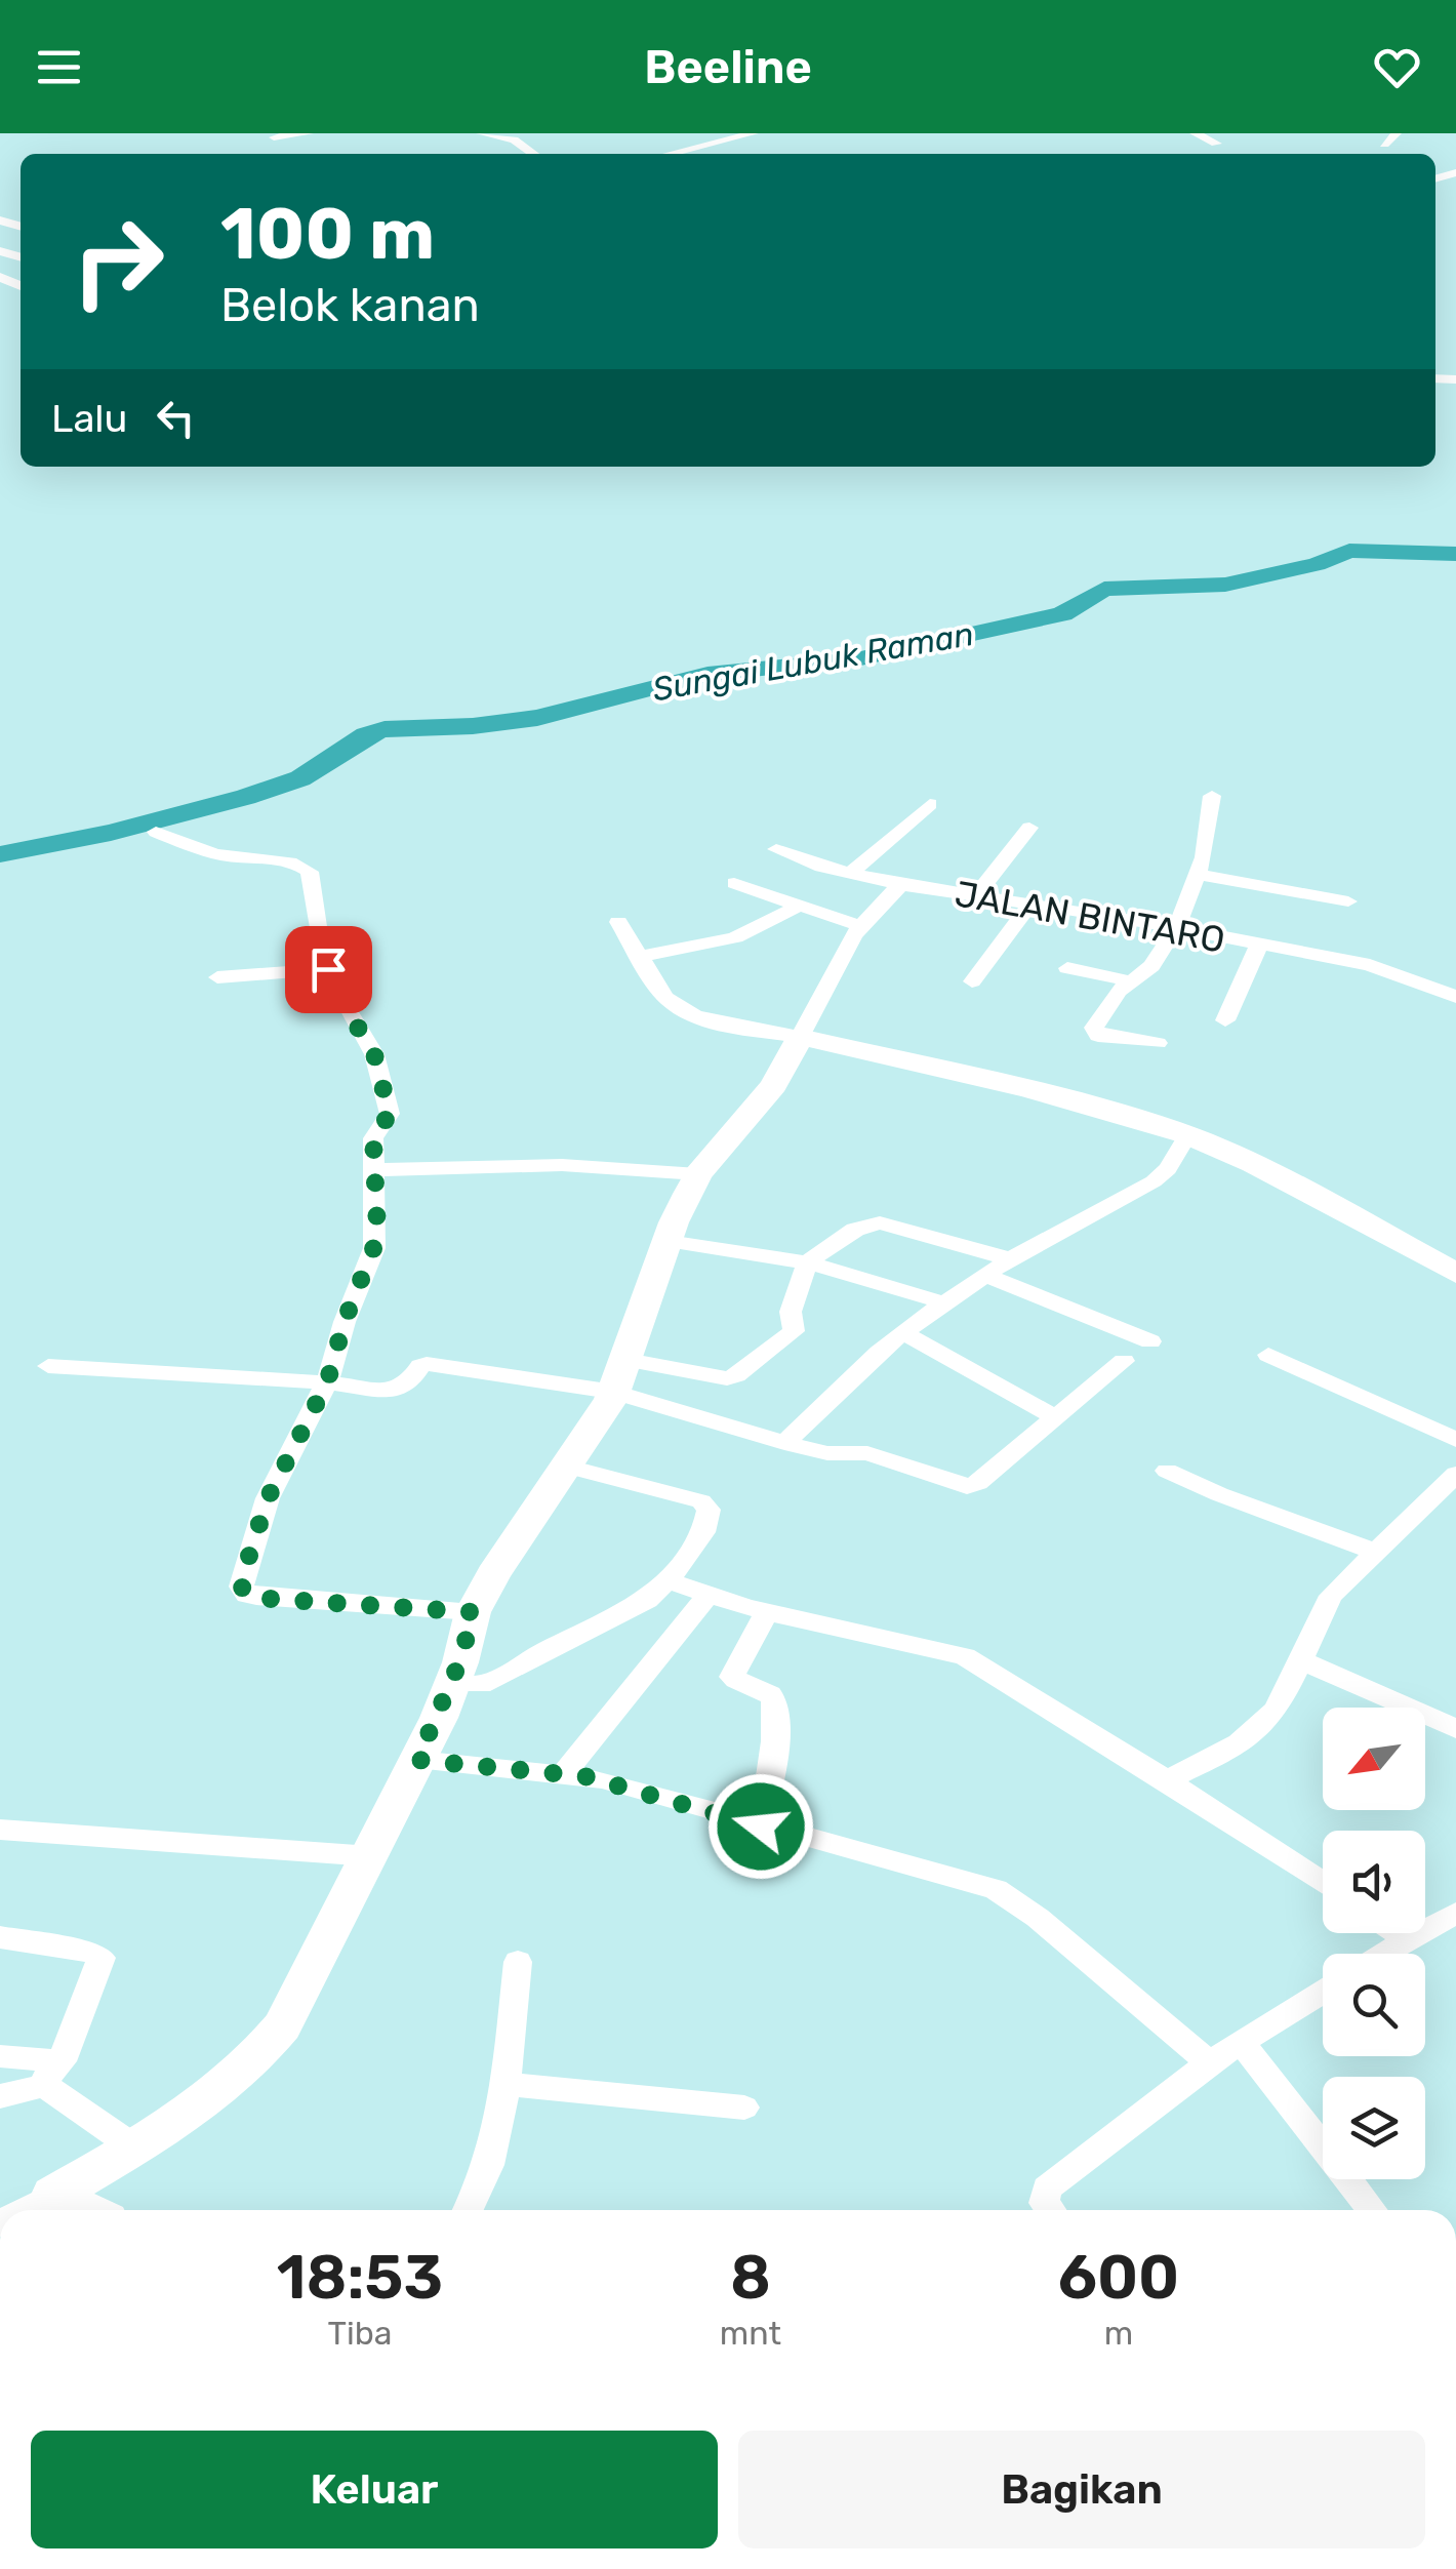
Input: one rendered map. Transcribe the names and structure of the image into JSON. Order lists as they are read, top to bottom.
{
  "streets": {
    "street": ["JALAN BINTARO"]
  },
  "water": ["Sungai Lubuk Raman"],
  "north": "bottom left",
  "page": {
    "header": "Beeline",
    "turn": ["100 m", "Belok kanan"],
    "then": "Lalu",
    "eta": [
      "18:53",
      "Tiba",
      "8",
      "mnt",
      "600",
      "m"
    ],
    "buttons": ["Keluar", "Bagikan"]
  }
}
